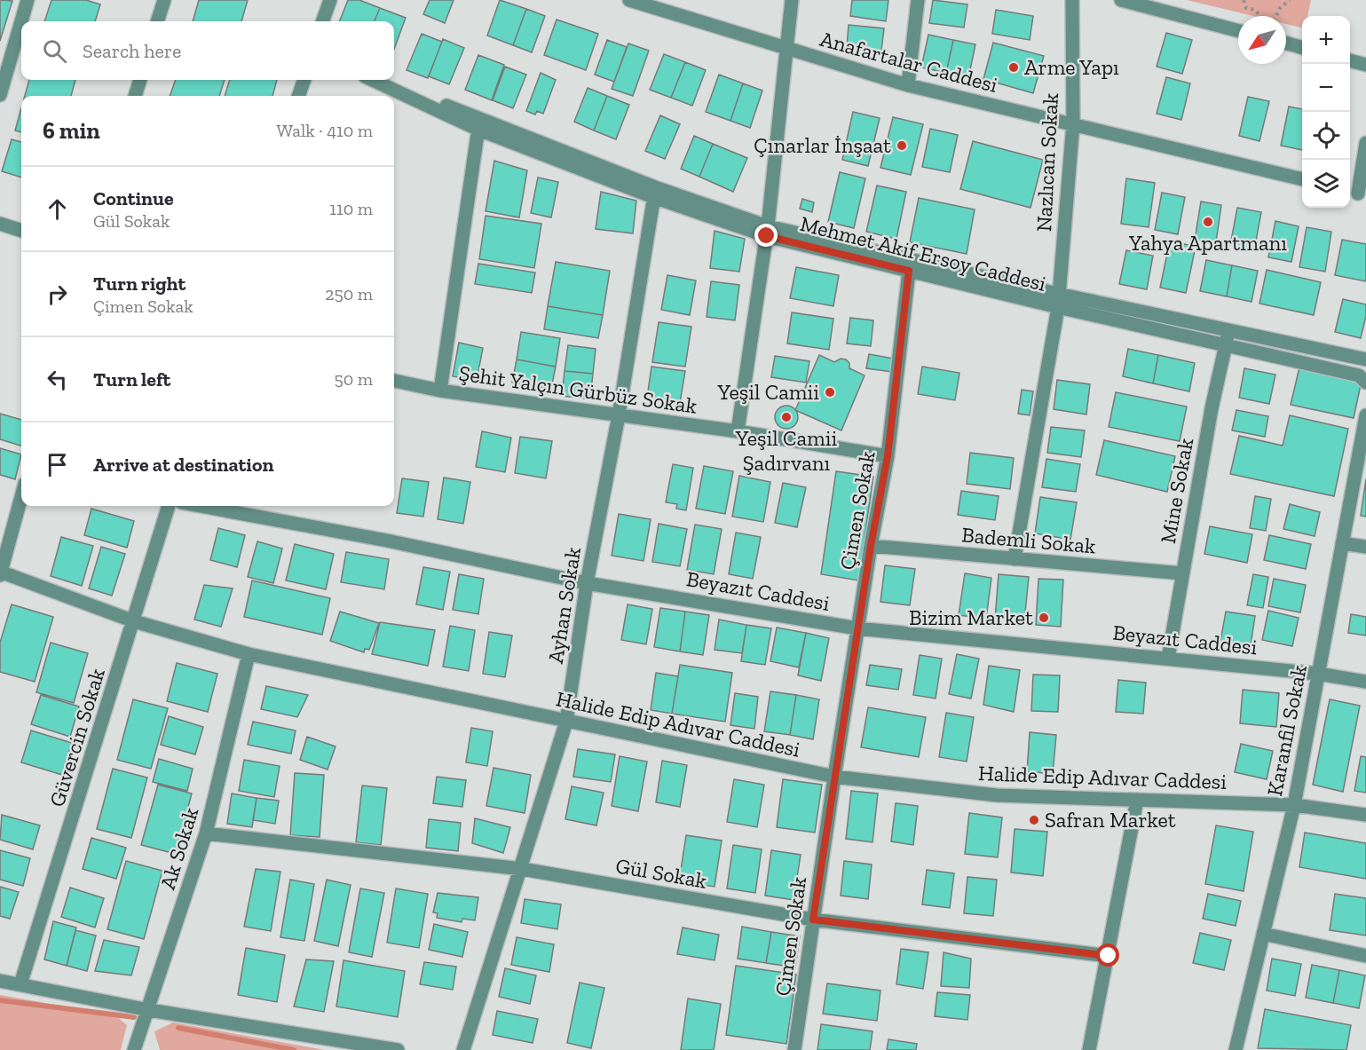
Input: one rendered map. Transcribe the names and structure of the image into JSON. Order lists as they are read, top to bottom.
{
  "streets": {
    "street": [
      "Anafartalar Caddesi",
      "Nazlıcan Sokak",
      "Mehmet Akif Ersoy Caddesi",
      "Şehit Yalçın Gürbüz Sokak",
      "Mine Sokak",
      "Çimen Sokak",
      "Bademli Sokak",
      "Beyazıt Caddesi",
      "Ayhan Sokak",
      "Halide Edip Adıvar Caddesi",
      "Karanfil Sokak",
      "Güvercin Sokak",
      "Ak Sokak",
      "Gül Sokak"
    ]
  },
  "crossings": [
    ["Anafartalar Caddesi", "Nazlıcan Sokak"],
    ["Nazlıcan Sokak", "Mehmet Akif Ersoy Caddesi"],
    ["Nazlıcan Sokak", "Bademli Sokak"],
    ["Mehmet Akif Ersoy Caddesi", "Mine Sokak"],
    ["Mehmet Akif Ersoy Caddesi", "Çimen Sokak"],
    ["Mehmet Akif Ersoy Caddesi", "Ayhan Sokak"],
    ["Şehit Yalçın Gürbüz Sokak", "Çimen Sokak"],
    ["Şehit Yalçın Gürbüz Sokak", "Ayhan Sokak"],
    ["Mine Sokak", "Bademli Sokak"],
    ["Mine Sokak", "Beyazıt Caddesi"],
    ["Çimen Sokak", "Bademli Sokak"],
    ["Çimen Sokak", "Beyazıt Caddesi"],
    ["Çimen Sokak", "Halide Edip Adıvar Caddesi"],
    ["Çimen Sokak", "Gül Sokak"],
    ["Beyazıt Caddesi", "Ayhan Sokak"],
    ["Beyazıt Caddesi", "Karanfil Sokak"],
    ["Ayhan Sokak", "Halide Edip Adıvar Caddesi"],
    ["Ayhan Sokak", "Gül Sokak"],
    ["Halide Edip Adıvar Caddesi", "Karanfil Sokak"],
    ["Halide Edip Adıvar Caddesi", "Güvercin Sokak"],
    ["Halide Edip Adıvar Caddesi", "Ak Sokak"],
    ["Ak Sokak", "Gül Sokak"]
  ],
  "places": [
    "Arme Yapı",
    "Çınarlar İnşaat",
    "Yahya Apartmanı",
    "Yeşil Camii",
    "Yeşil Camii Şadırvanı",
    "Bizim Market",
    "Safran Market"
  ],
  "north": "bottom left",
  "page": {
    "map_buttons": ["+", "−"],
    "search": "Search here",
    "heading": ["6 min", "Walk · 410 m"],
    "list": [
      ["Continue", "Gül Sokak", "110 m"],
      ["Turn right", "Çimen Sokak", "250 m"],
      ["Turn left", "50 m"],
      "Arrive at destination"
    ]
  }
}
